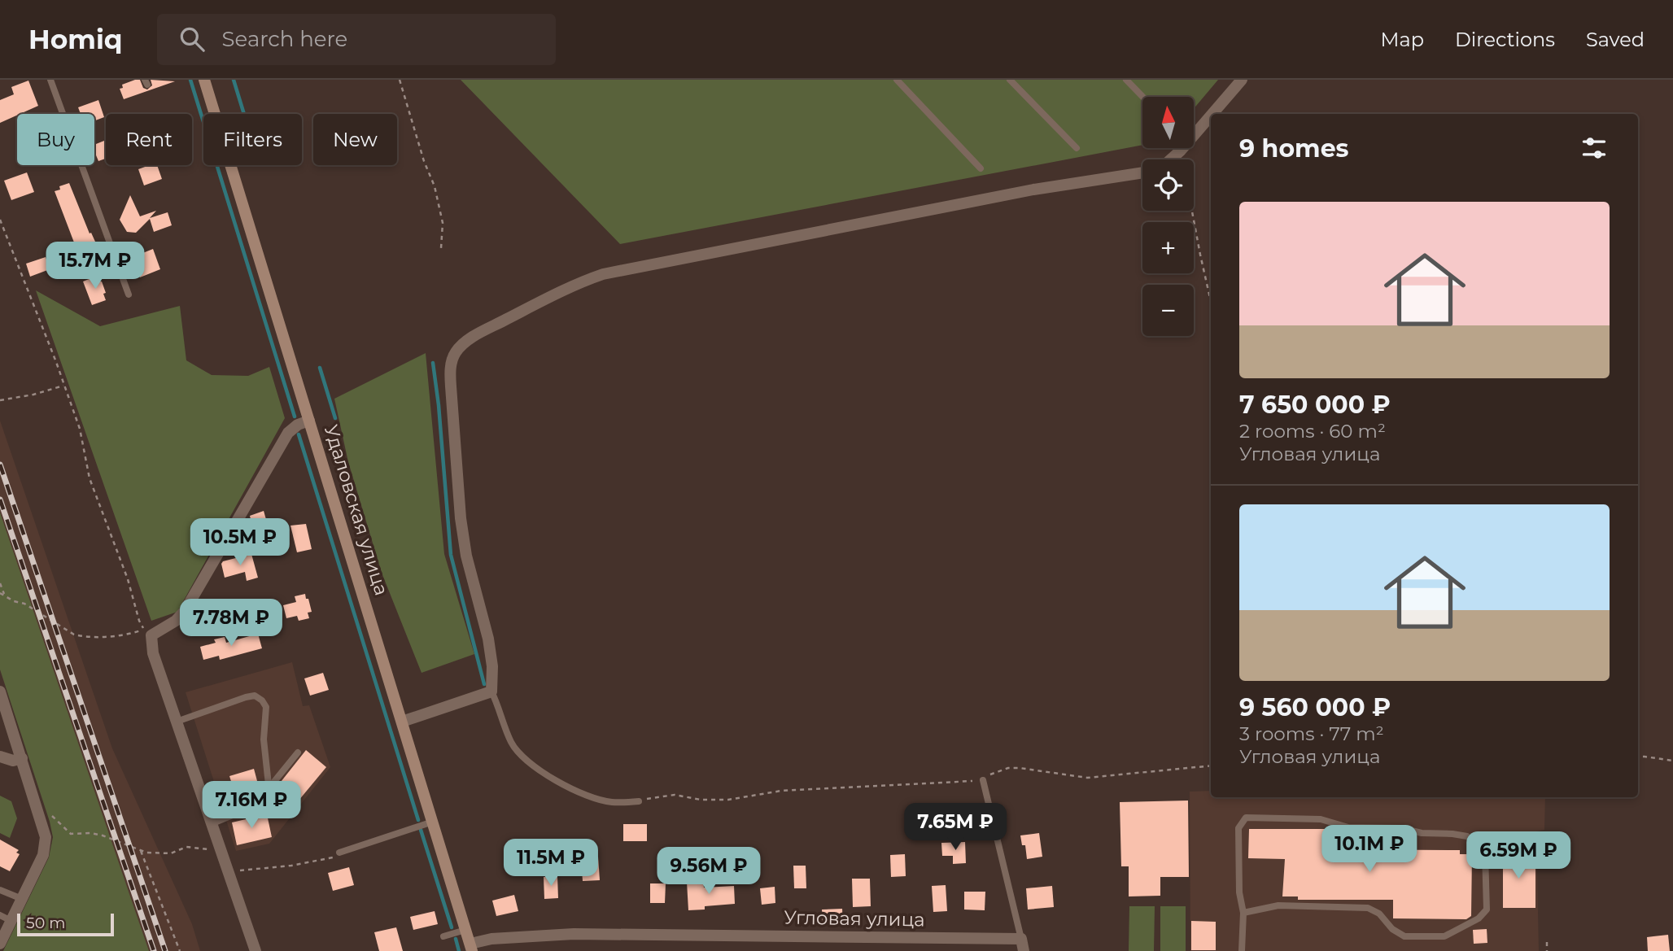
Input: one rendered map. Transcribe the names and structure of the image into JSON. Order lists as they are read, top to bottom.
{
  "streets": {
    "main road": ["Удаловская улица"],
    "street": ["Угловая улица"]
  },
  "crossings": [
    ["Удаловская улица", "Угловая улица"]
  ],
  "scale_bar": "50 m",
  "north": "top",
  "page": {
    "header": "Homiq",
    "search": "Search here",
    "nav": ["Map", "Directions", "Saved"],
    "map_buttons": ["+", "−"],
    "chip": [
      "Buy",
      "Rent",
      "Filters",
      "New"
    ],
    "heading": "9 homes",
    "list": [
      {
        "name": "7 650 000 ₽",
        "note": "2 rooms · 60 m² · Угловая улица"
      },
      {
        "name": "9 560 000 ₽",
        "note": "3 rooms · 77 m² · Угловая улица"
      }
    ],
    "price": [
      "15.7M ₽",
      "10.5M ₽",
      "7.78M ₽",
      "7.16M ₽",
      "7.65M ₽",
      "10.1M ₽",
      "6.59M ₽",
      "11.5M ₽",
      "9.56M ₽"
    ],
    "scale": "50 m"
  }
}
